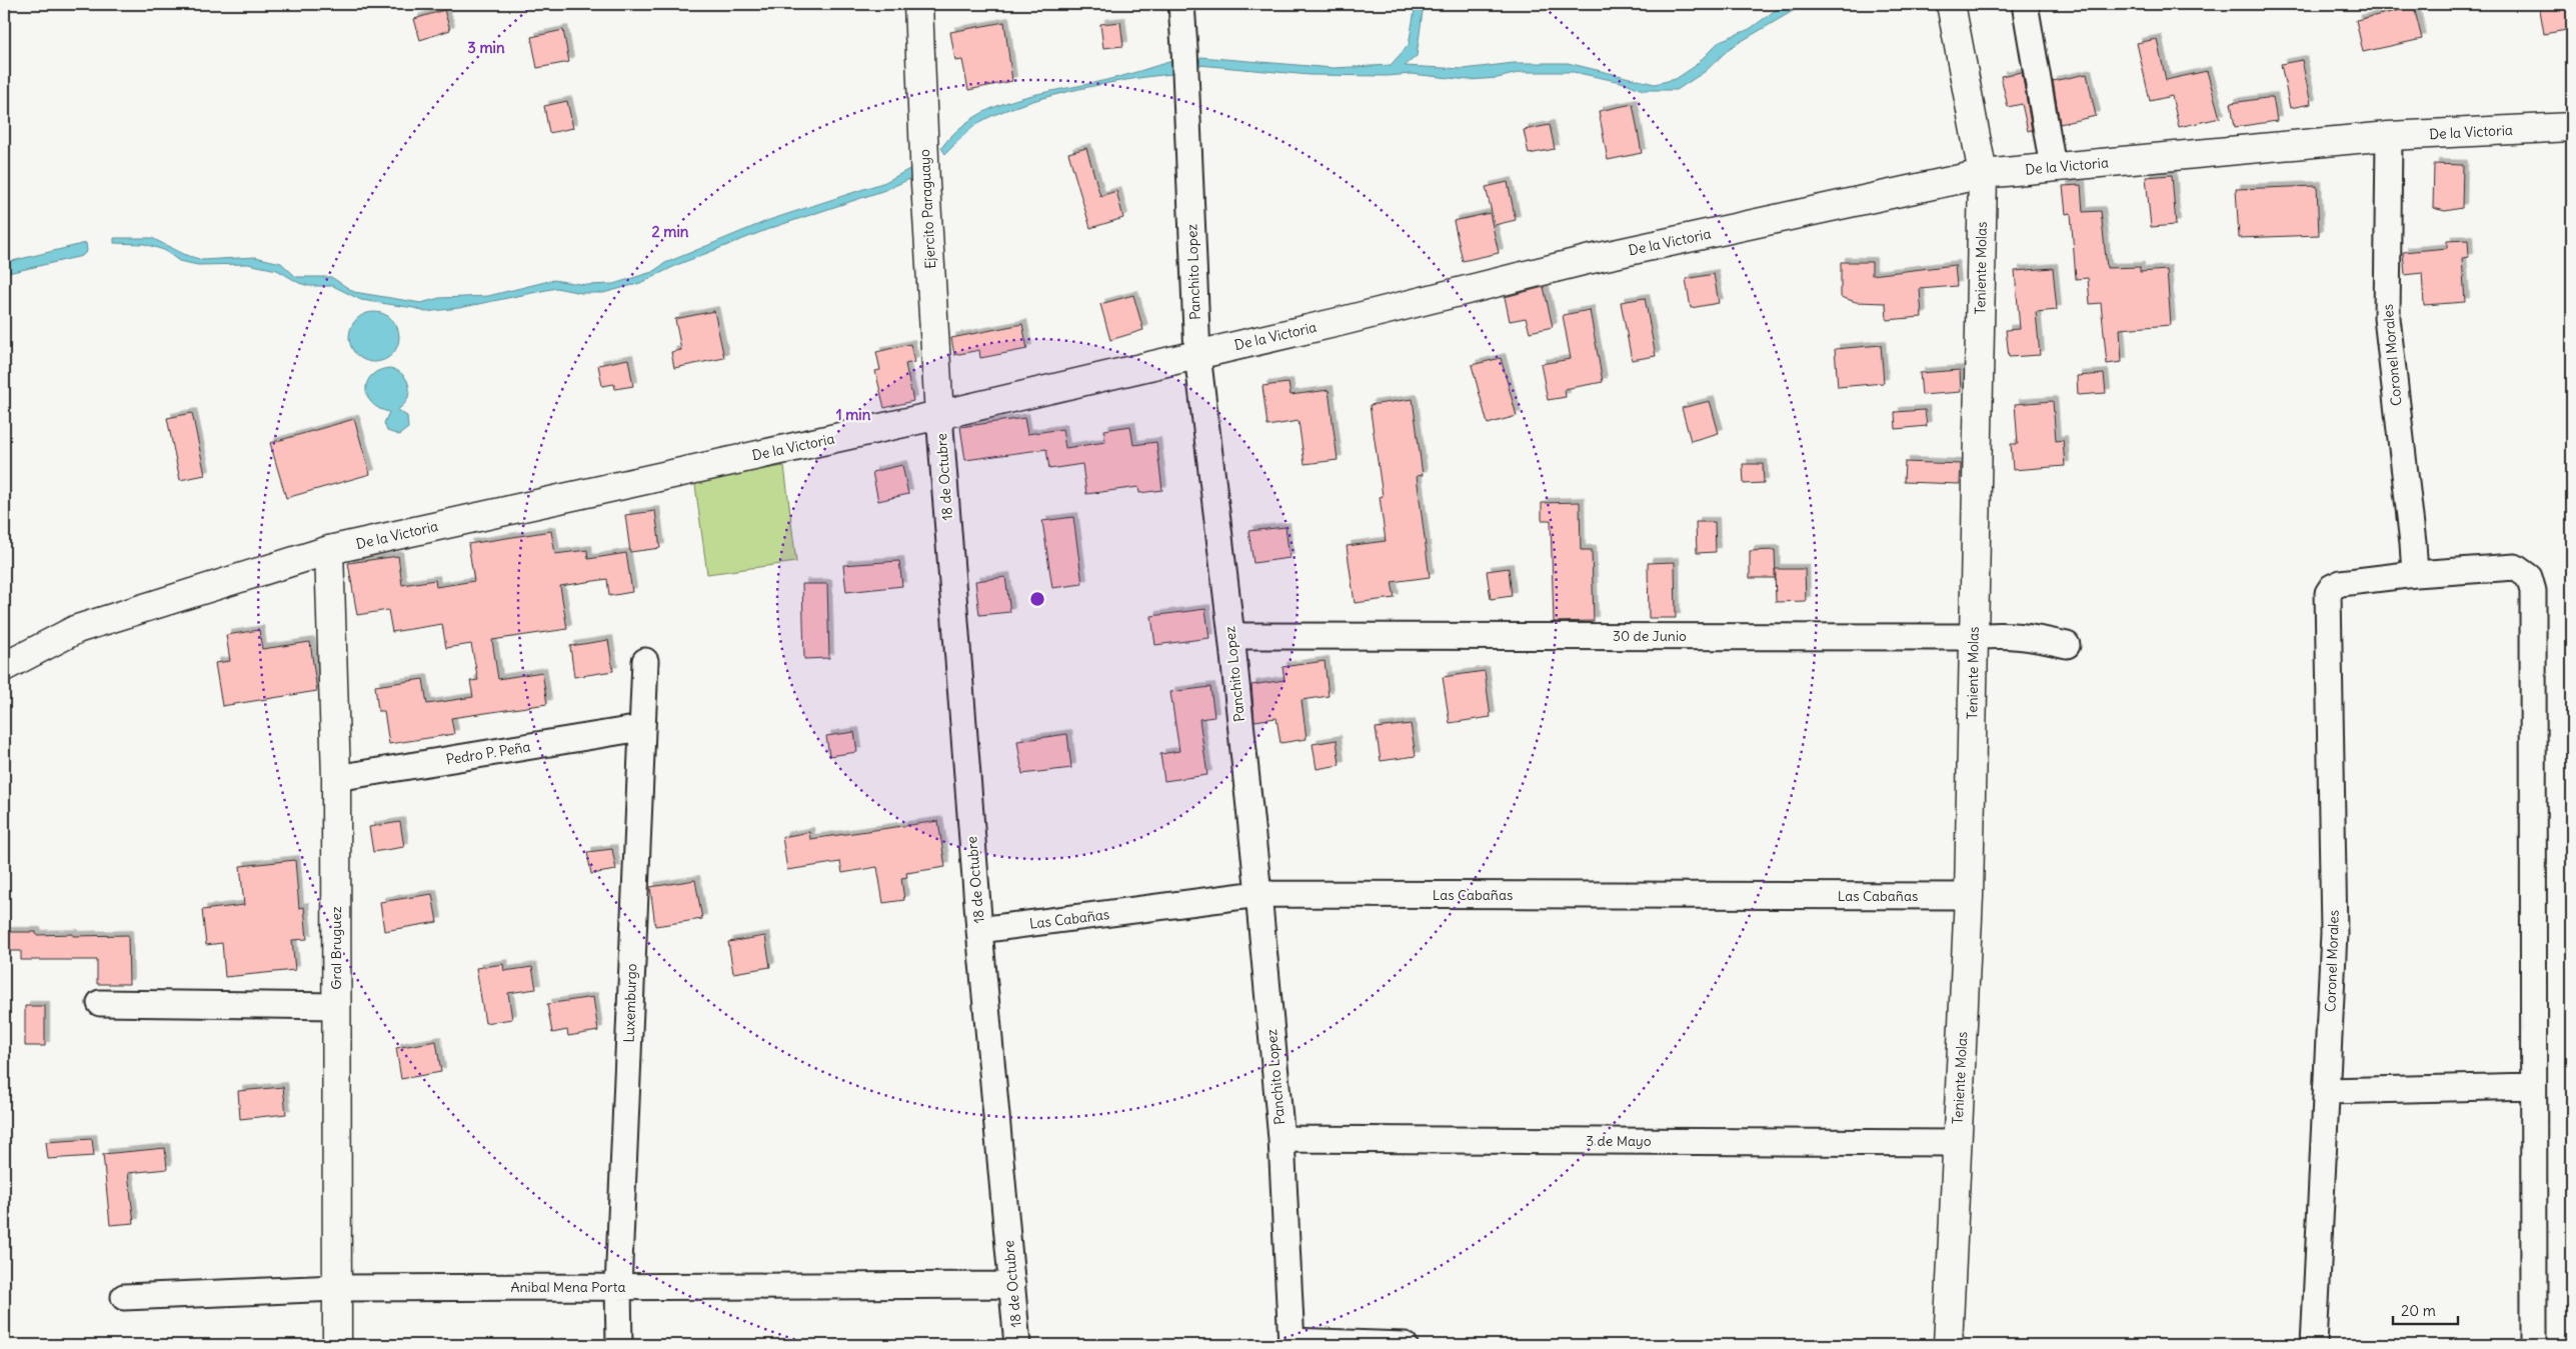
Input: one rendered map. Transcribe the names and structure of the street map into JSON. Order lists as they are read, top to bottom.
{
  "streets": {
    "main road": [
      "De la Victoria",
      "Ejercito Paraguayo",
      "Teniente Molas",
      "Gral Bruguez"
    ],
    "street": [
      "Panchito Lopez",
      "Coronel Morales",
      "18 de Octubre",
      "30 de Junio",
      "Pedro P. Peña",
      "Las Cabañas",
      "Luxemburgo",
      "3 de Mayo",
      "Anibal Mena Porta"
    ]
  },
  "crossings": [
    ["De la Victoria", "Ejercito Paraguayo"],
    ["De la Victoria", "Teniente Molas"],
    ["De la Victoria", "Panchito Lopez"],
    ["De la Victoria", "Coronel Morales"],
    ["De la Victoria", "18 de Octubre"],
    ["De la Victoria", "Gral Bruguez"],
    ["Ejercito Paraguayo", "18 de Octubre"],
    ["Teniente Molas", "30 de Junio"],
    ["Teniente Molas", "Las Cabañas"],
    ["Teniente Molas", "3 de Mayo"],
    ["Panchito Lopez", "30 de Junio"],
    ["Panchito Lopez", "Las Cabañas"],
    ["Panchito Lopez", "3 de Mayo"],
    ["18 de Octubre", "Las Cabañas"],
    ["18 de Octubre", "Anibal Mena Porta"],
    ["Pedro P. Peña", "Gral Bruguez"],
    ["Pedro P. Peña", "Luxemburgo"],
    ["Gral Bruguez", "Anibal Mena Porta"],
    ["Luxemburgo", "Anibal Mena Porta"]
  ],
  "scale_bar": "20 m",
  "rings": ["3 min", "2 min", "1 min"]
}
